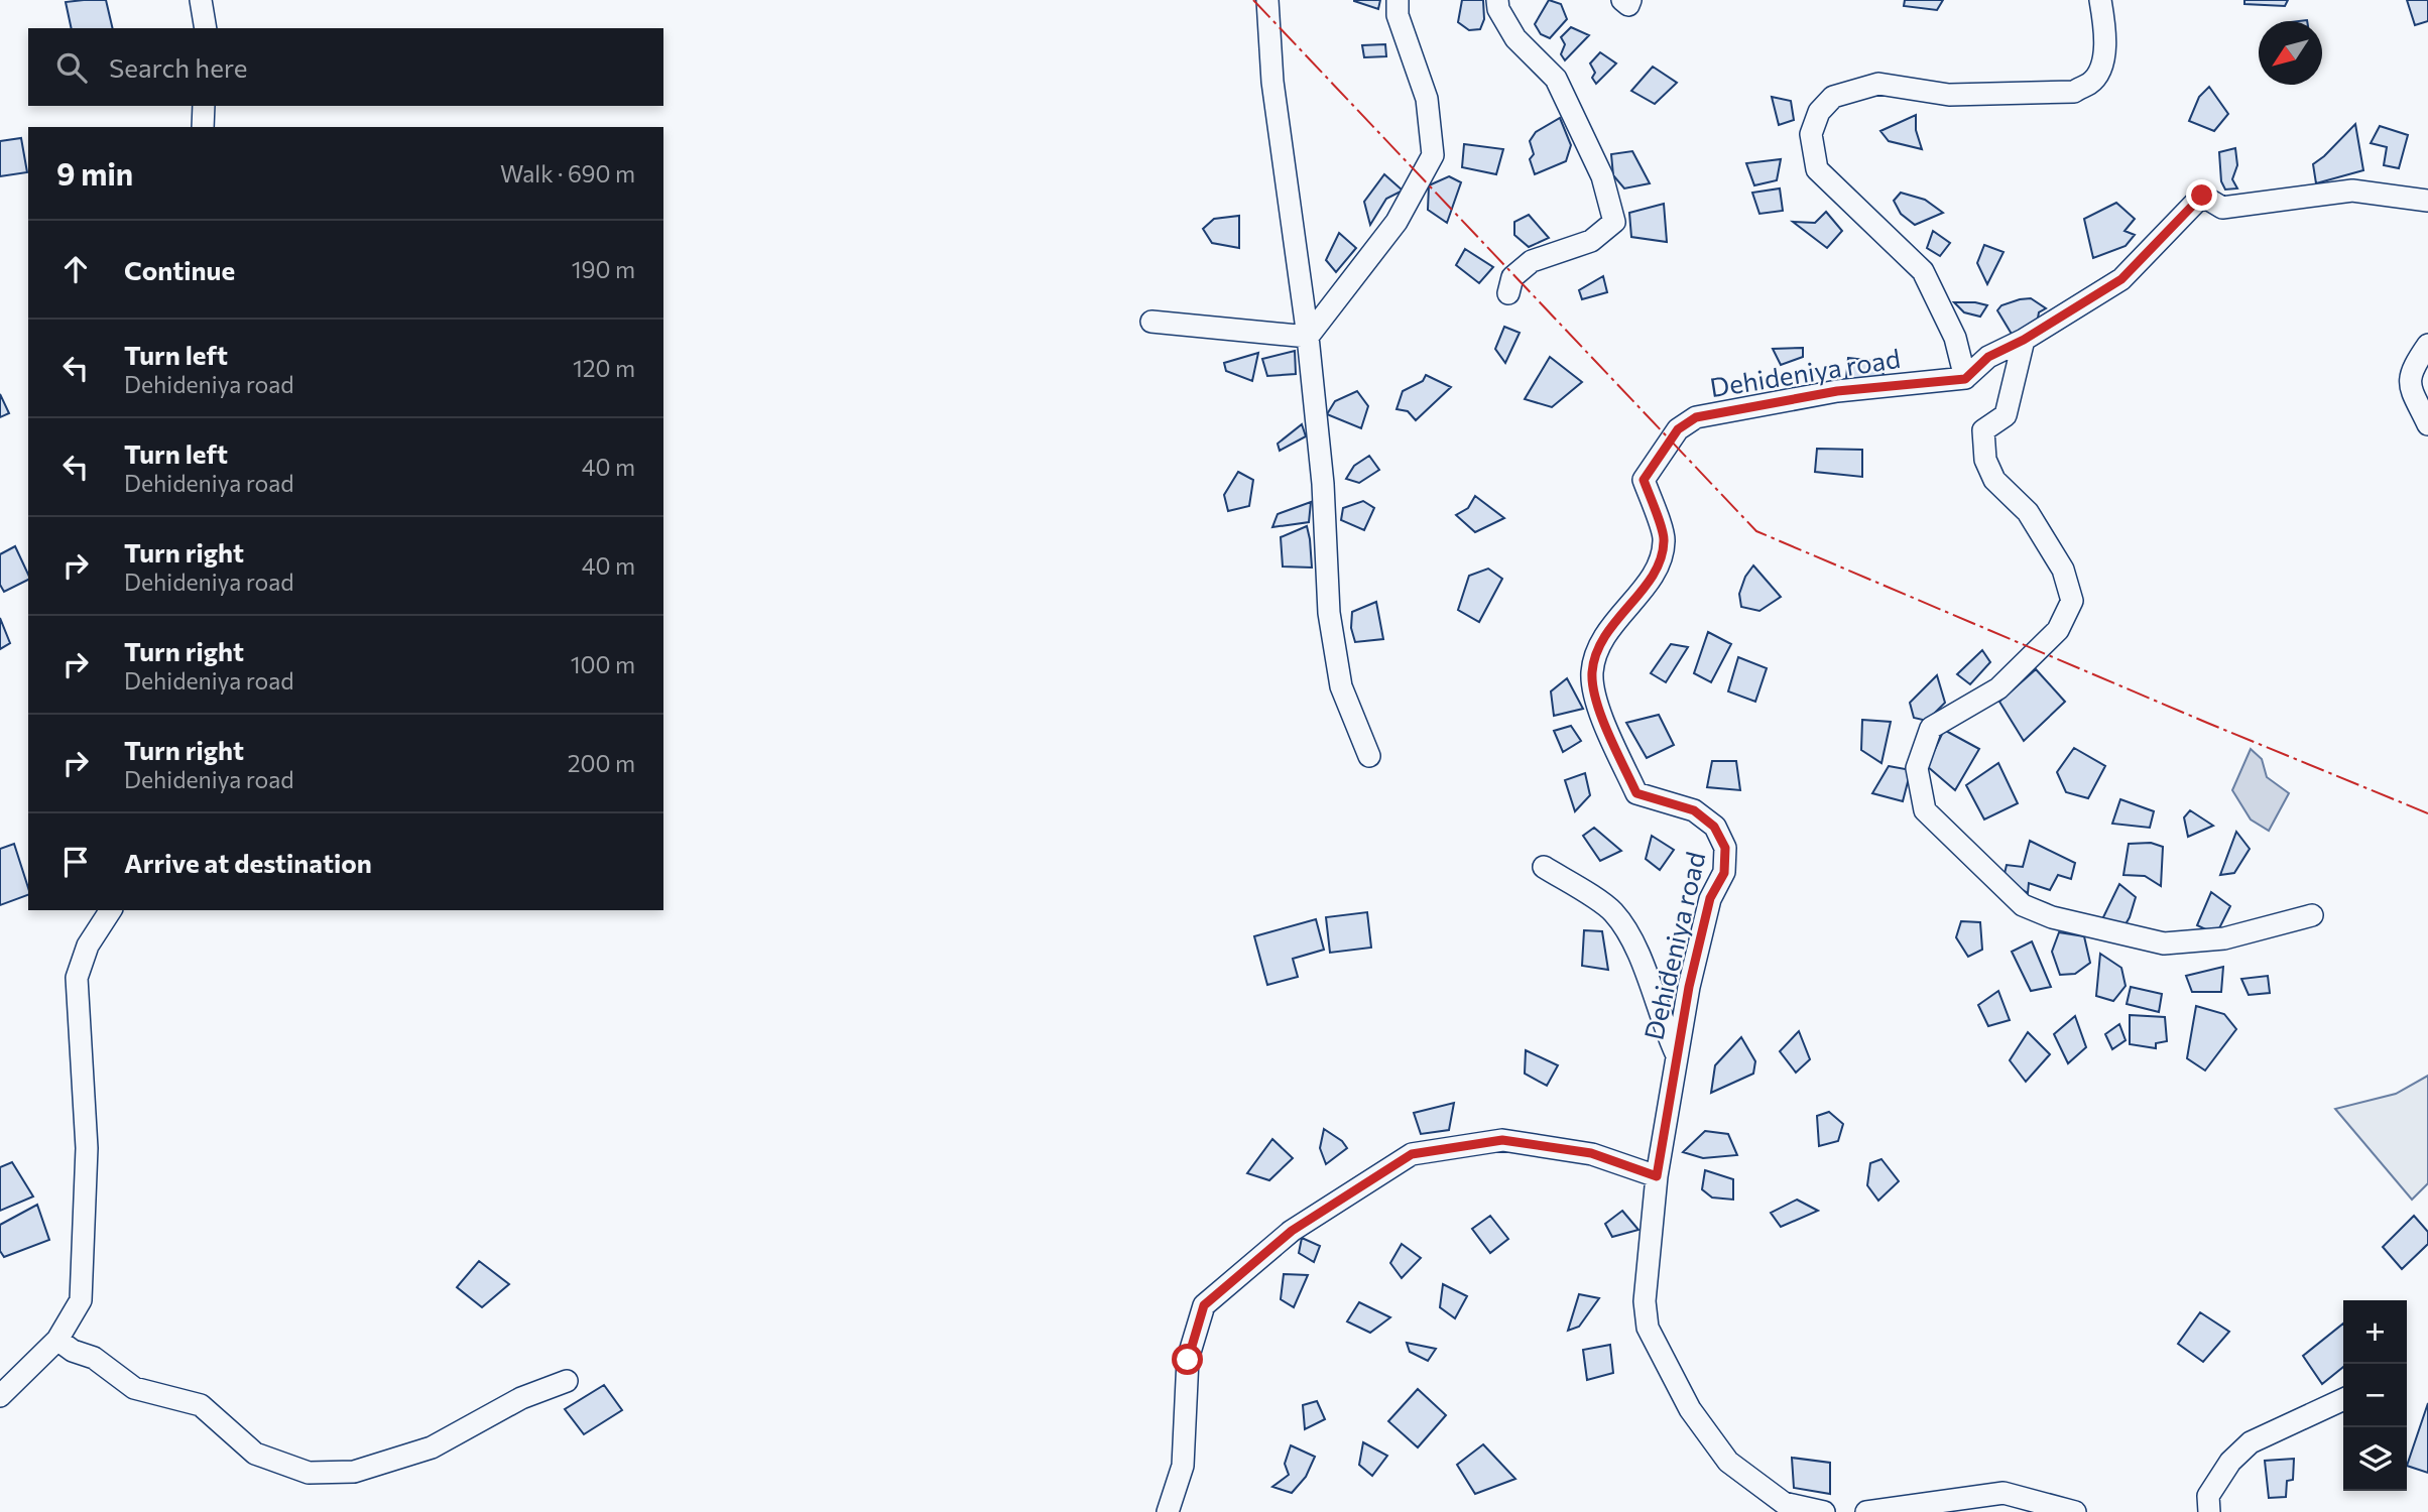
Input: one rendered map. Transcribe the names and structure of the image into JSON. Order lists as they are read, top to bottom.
{
  "streets": {
    "street": ["Dehideniya road"]
  },
  "north": "bottom left",
  "page": {
    "search": "Search here",
    "heading": ["9 min", "Walk · 690 m"],
    "list": [
      ["Continue", "190 m"],
      ["Turn left", "Dehideniya road", "120 m"],
      ["Turn left", "Dehideniya road", "40 m"],
      ["Turn right", "Dehideniya road", "40 m"],
      ["Turn right", "Dehideniya road", "100 m"],
      ["Turn right", "Dehideniya road", "200 m"],
      "Arrive at destination"
    ],
    "map_buttons": ["+", "−"]
  }
}
